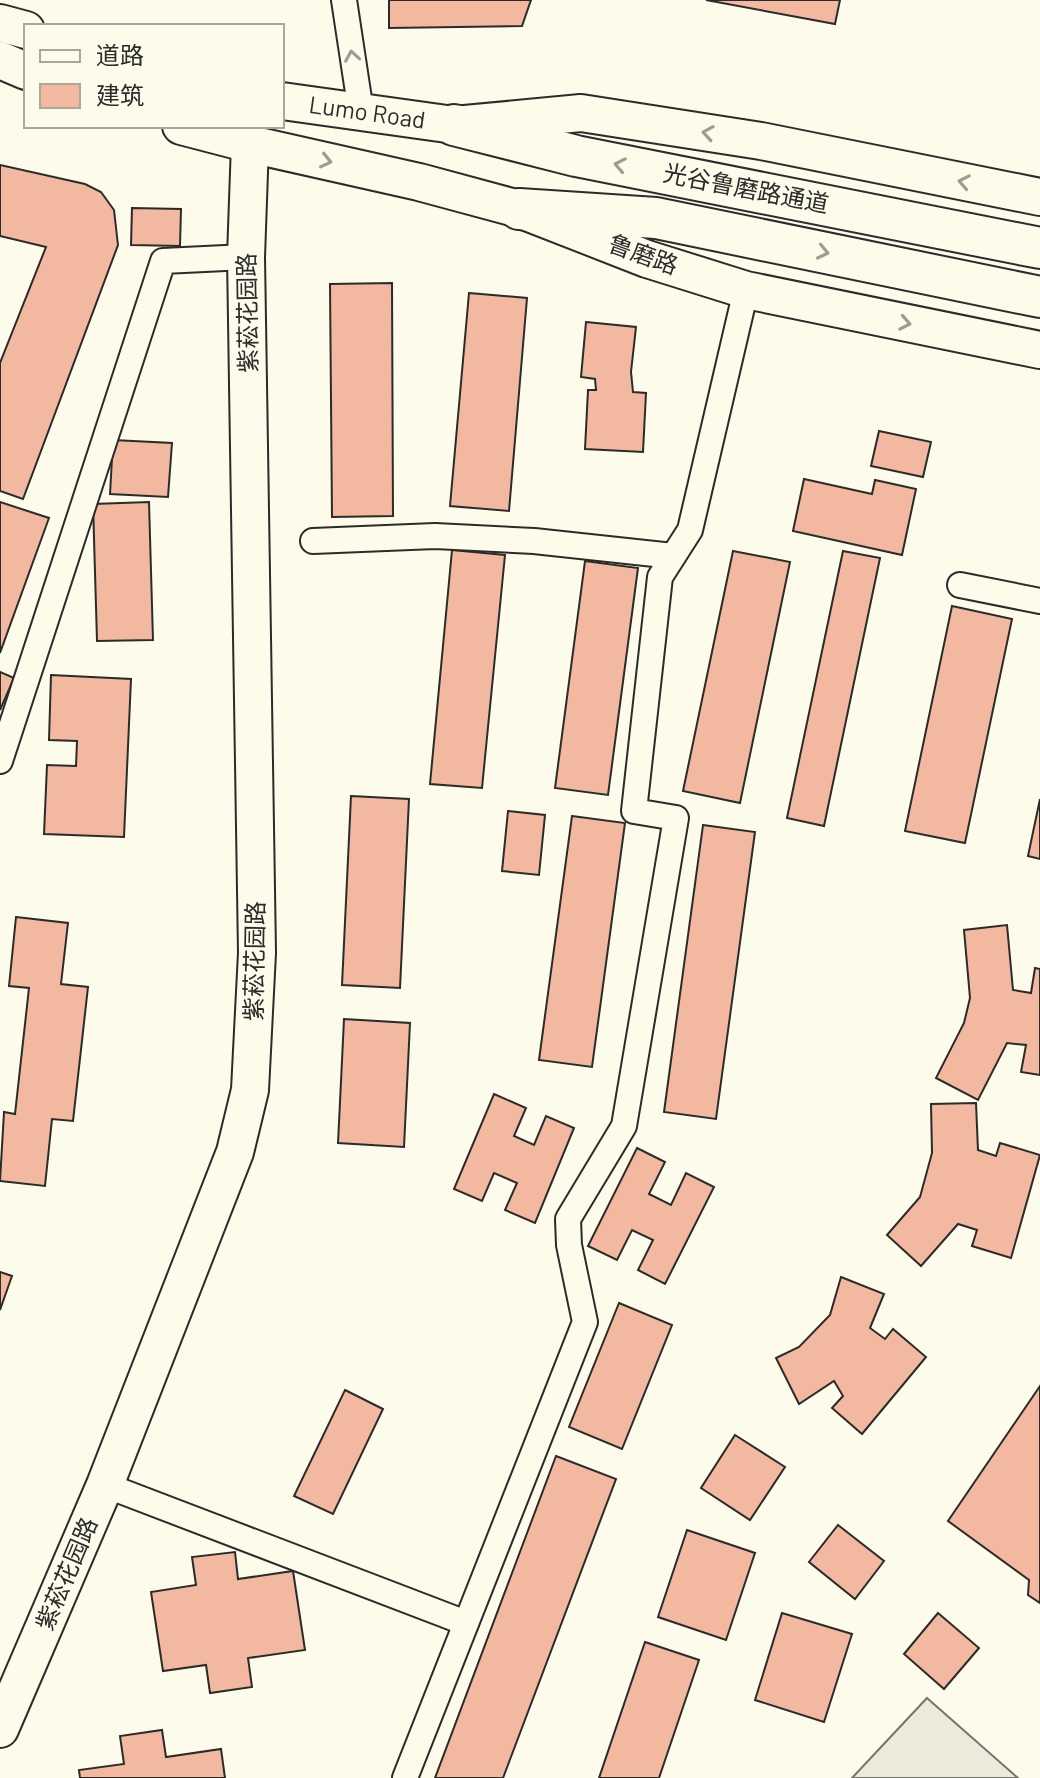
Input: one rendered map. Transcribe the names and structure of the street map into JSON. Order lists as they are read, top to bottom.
{
  "streets": {
    "main road": [
      "Lumo Road",
      "光谷鲁磨路通道",
      "鲁磨路",
      "紫菘花园路"
    ]
  },
  "crossings": [
    ["Lumo Road", "光谷鲁磨路通道"],
    ["光谷鲁磨路通道", "鲁磨路"],
    ["鲁磨路", "紫菘花园路"]
  ],
  "legend": ["道路", "建筑"]
}
